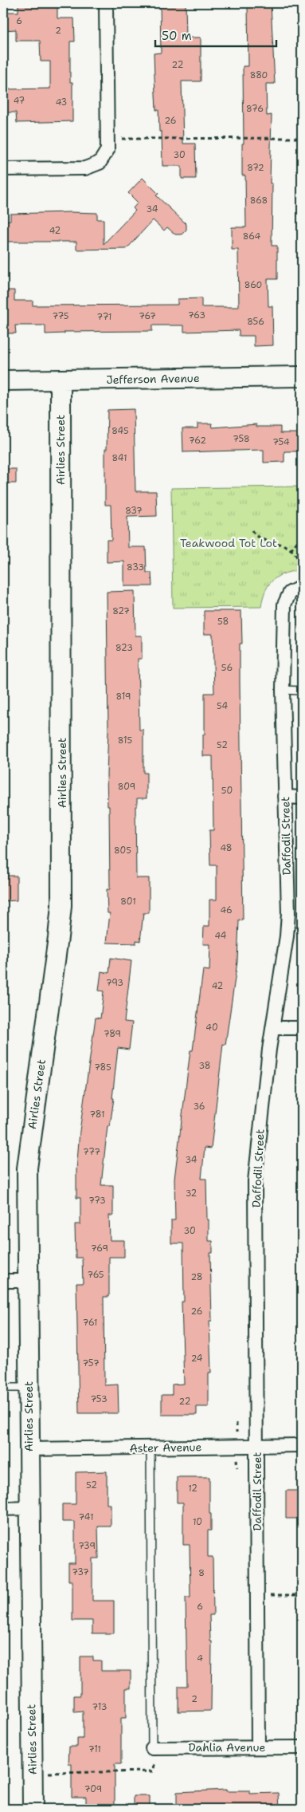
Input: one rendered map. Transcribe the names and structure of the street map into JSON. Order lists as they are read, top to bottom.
{
  "streets": {
    "street": [
      "Jefferson Avenue",
      "Airlies Street",
      "Daffodil Street",
      "Aster Avenue",
      "Dahlia Avenue"
    ]
  },
  "crossings": [
    ["Jefferson Avenue", "Airlies Street"],
    ["Airlies Street", "Aster Avenue"],
    ["Daffodil Street", "Aster Avenue"],
    ["Daffodil Street", "Dahlia Avenue"]
  ],
  "parks": ["Teakwood Tot Lot"],
  "house_numbers": [
    "6",
    "2",
    "22",
    "880",
    "47",
    "43",
    "876",
    "26",
    "30",
    "872",
    "868",
    "34",
    "42",
    "864",
    "860",
    "763",
    "775",
    "767",
    "771",
    "856",
    "845",
    "758",
    "762",
    "754",
    "841",
    "837",
    "833",
    "827",
    "58",
    "823",
    "56",
    "819",
    "54",
    "815",
    "52",
    "809",
    "50",
    "48",
    "805",
    "801",
    "46",
    "44",
    "793",
    "42",
    "40",
    "789",
    "38",
    "785",
    "36",
    "781",
    "777",
    "34",
    "32",
    "773",
    "30",
    "769",
    "765",
    "28",
    "26",
    "761",
    "24",
    "757",
    "753",
    "22",
    "52",
    "12",
    "741",
    "10",
    "739",
    "737",
    "8",
    "6",
    "4",
    "2",
    "713",
    "711",
    "709"
  ],
  "scale_bar": "50 m"
}
